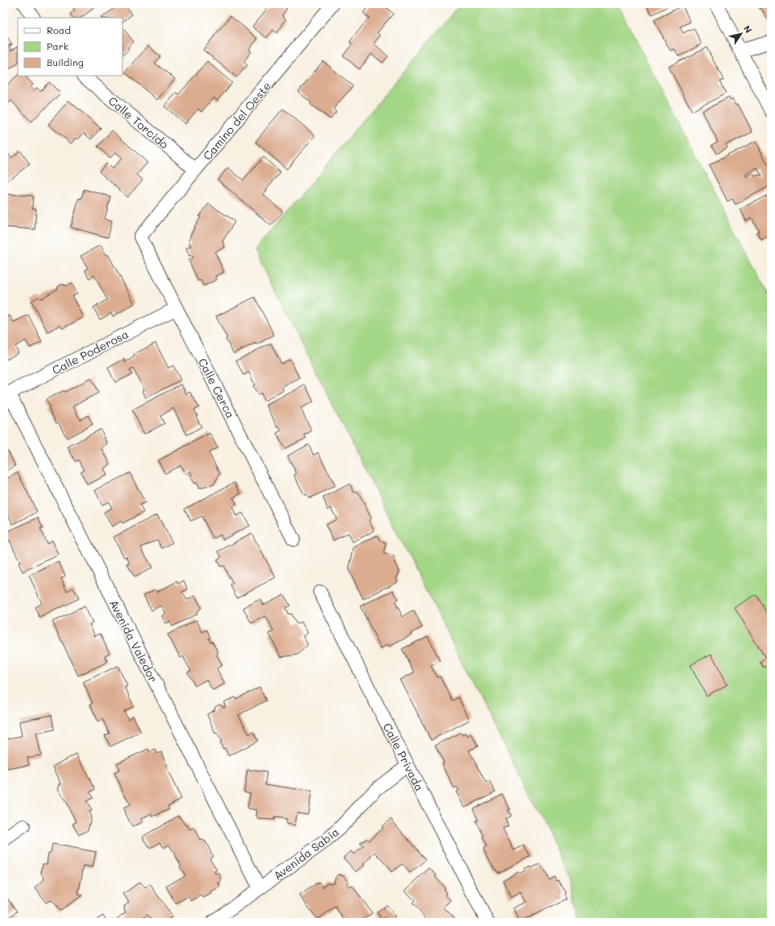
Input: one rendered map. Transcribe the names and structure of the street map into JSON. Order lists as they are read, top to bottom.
{
  "streets": {
    "street": [
      "Camino del Oeste",
      "Calle Torcido",
      "Calle Poderosa",
      "Calle Cerca",
      "Avenida Valedor",
      "Calle Privada",
      "Avenida Sabia"
    ]
  },
  "crossings": [
    ["Camino del Oeste", "Calle Torcido"],
    ["Camino del Oeste", "Calle Cerca"],
    ["Calle Poderosa", "Calle Cerca"],
    ["Calle Poderosa", "Avenida Valedor"],
    ["Avenida Valedor", "Avenida Sabia"],
    ["Calle Privada", "Avenida Sabia"]
  ],
  "legend": ["Road", "Park", "Building"],
  "north": "top right"
}
